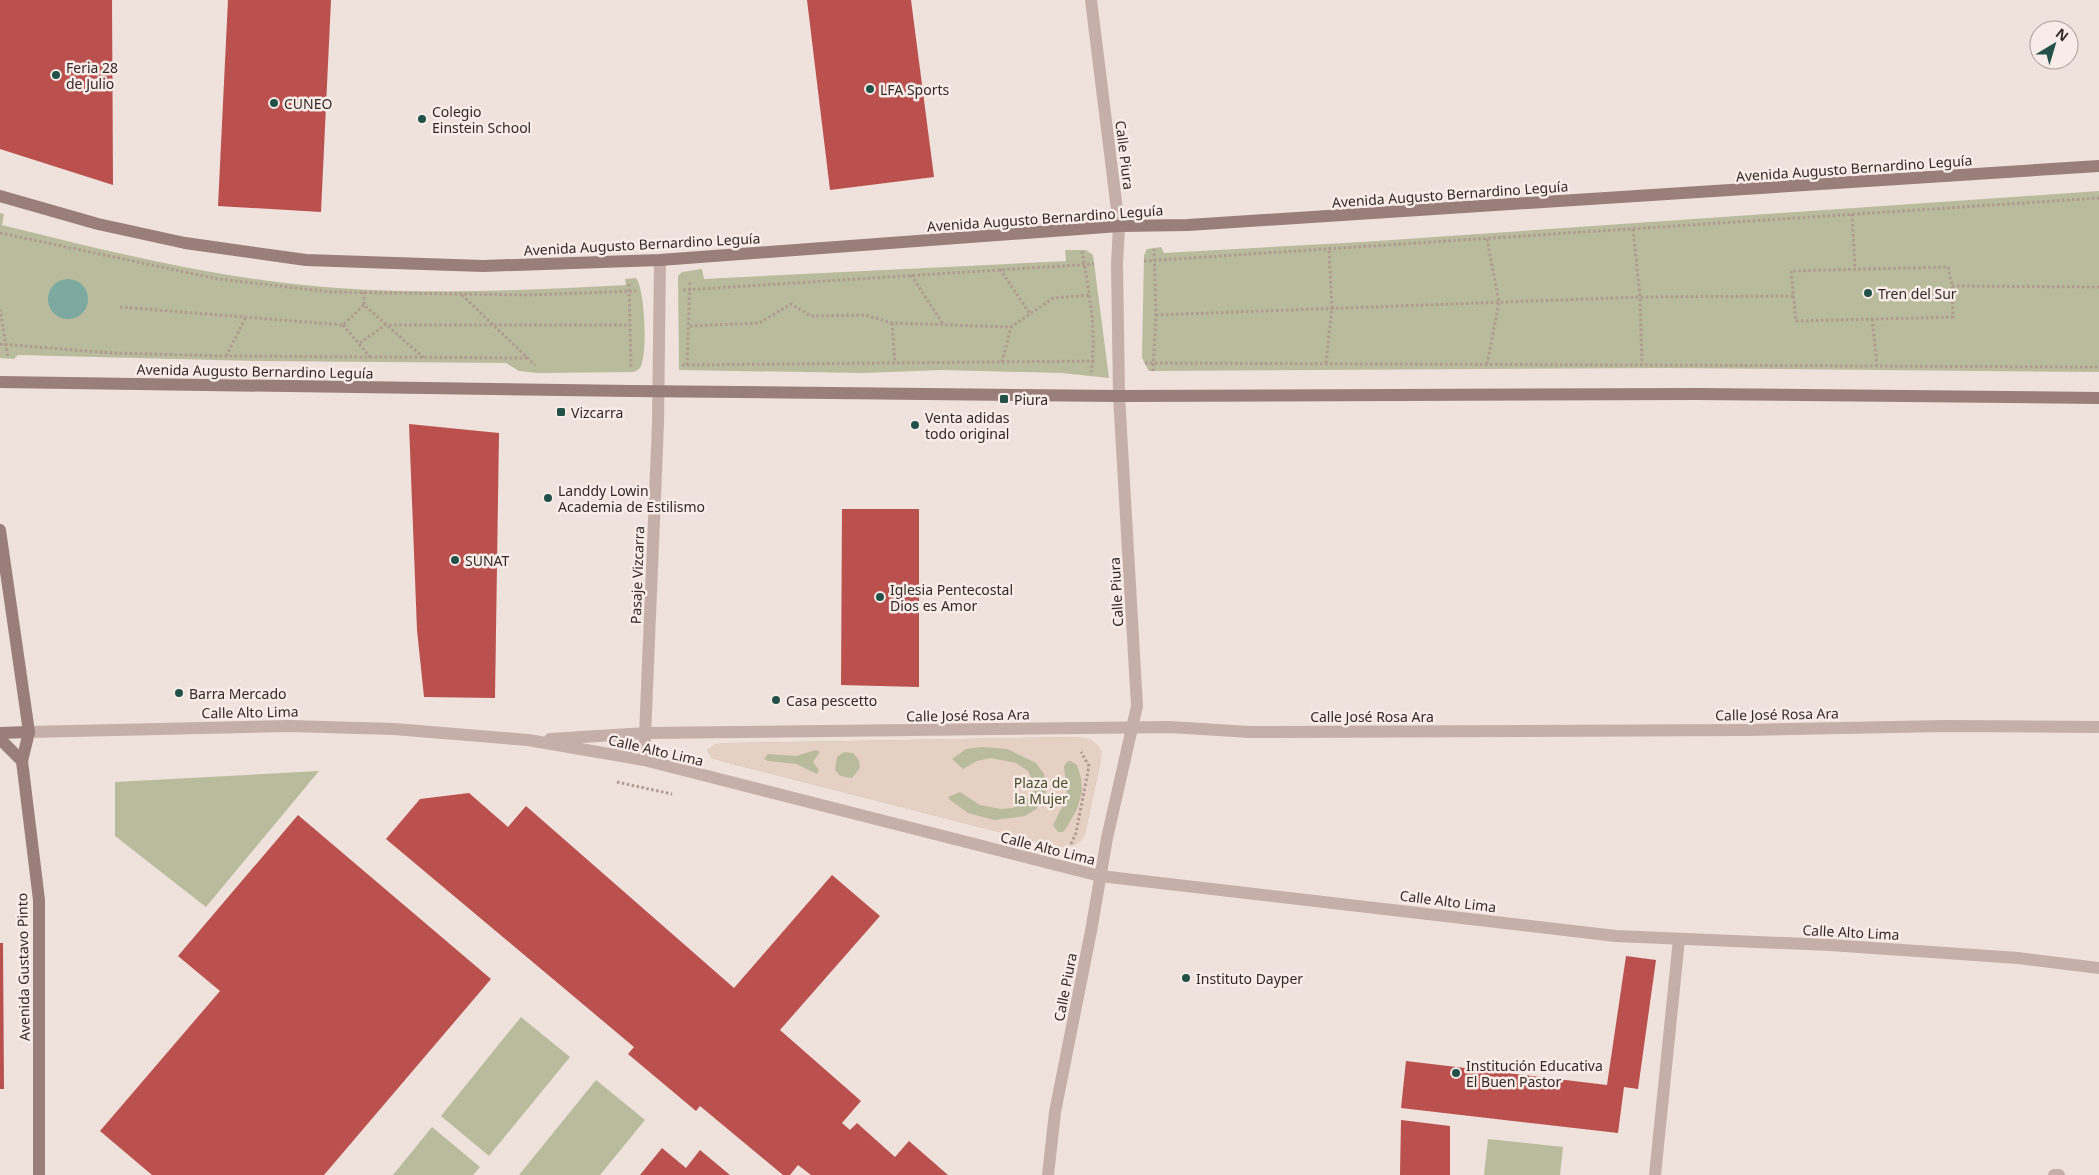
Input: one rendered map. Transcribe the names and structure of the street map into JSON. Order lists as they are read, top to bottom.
{
  "streets": {
    "street": [
      "Calle Piura",
      "Avenida Augusto Bernardino Leguía",
      "Pasaje Vizcarra",
      "Calle Alto Lima",
      "Calle José Rosa Ara",
      "Avenida Gustavo Pinto"
    ]
  },
  "crossings": [
    ["Calle Piura", "Avenida Augusto Bernardino Leguía"],
    ["Calle Piura", "Calle Alto Lima"],
    ["Calle Piura", "Calle José Rosa Ara"],
    ["Avenida Augusto Bernardino Leguía", "Pasaje Vizcarra"],
    ["Pasaje Vizcarra", "Calle Alto Lima"],
    ["Pasaje Vizcarra", "Calle José Rosa Ara"],
    ["Calle Alto Lima", "Calle José Rosa Ara"],
    ["Calle Alto Lima", "Avenida Gustavo Pinto"]
  ],
  "parks": ["Plaza de la Mujer"],
  "places": {
    "other": [
      "Feria 28 de Julio",
      "LFA Sports",
      "CUNEO",
      "Colegio Einstein School",
      "Tren del Sur",
      "Venta adidas todo original",
      "Landdy Lowin Academia de Estilismo",
      "SUNAT",
      "Iglesia Pentecostal Dios es Amor",
      "Barra Mercado",
      "Casa pescetto",
      "Instituto Dayper",
      "Institución Educativa El Buen Pastor"
    ],
    "transit": ["Piura", "Vizcarra"]
  },
  "north": "top right"
}
